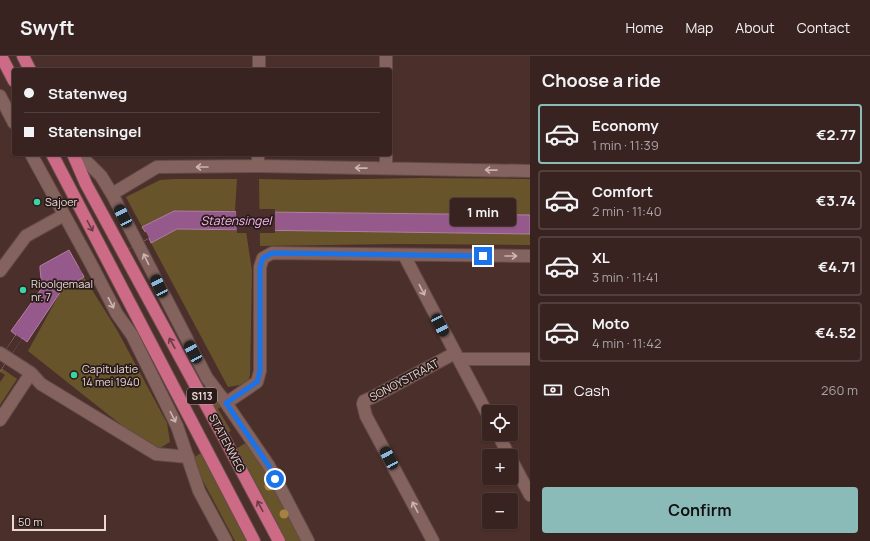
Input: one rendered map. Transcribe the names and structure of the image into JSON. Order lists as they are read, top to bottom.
{
  "streets": {
    "main road": ["S113", "STATENWEG"],
    "street": ["SONOYSTRAAT"]
  },
  "water": ["Statensingel"],
  "places": ["Sajoer", "Rioolgemaal nr. 7", "Capitulatie 14 mei 1940"],
  "scale_bar": "50 m",
  "page": {
    "header": "Swyft",
    "nav": [
      "Home",
      "Map",
      "About",
      "Contact"
    ],
    "heading": "Choose a ride",
    "banner": ["Statenweg", "Statensingel"],
    "list": [
      {
        "name": "Economy",
        "note": "1 min · 11:39",
        "value": "€2.77"
      },
      {
        "name": "Comfort",
        "note": "2 min · 11:40",
        "value": "€3.74"
      },
      {
        "name": "XL",
        "note": "3 min · 11:41",
        "value": "€4.71"
      },
      {
        "name": "Moto",
        "note": "4 min · 11:42",
        "value": "€4.52"
      }
    ],
    "bubble": "1 min",
    "pay": ["Cash", "260 m"],
    "map_buttons": ["+", "−"],
    "buttons": "Confirm",
    "scale": "50 m"
  }
}
